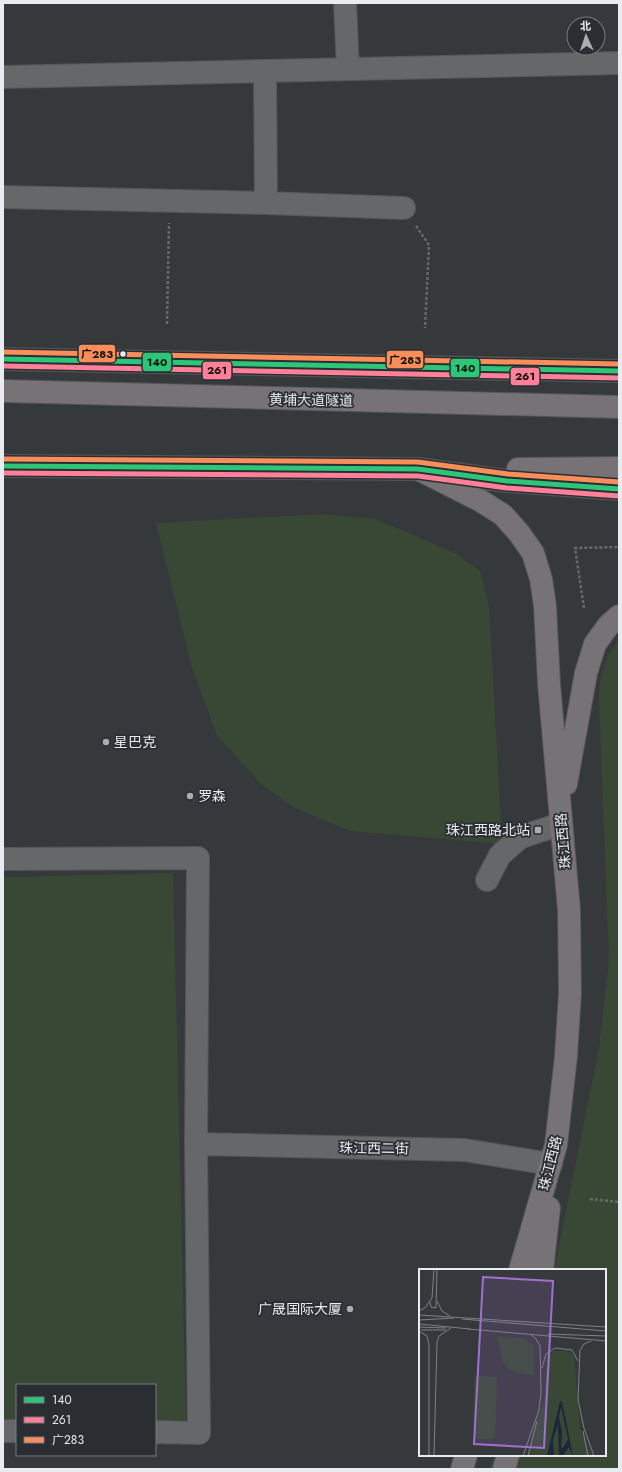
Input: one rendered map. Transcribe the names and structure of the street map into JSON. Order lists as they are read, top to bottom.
{
  "streets": {
    "main road": ["黄埔大道隧道", "珠江西路"],
    "street": ["珠江西二街"]
  },
  "crossings": [
    ["珠江西路", "珠江西二街"]
  ],
  "places": {
    "other": ["星巴克", "罗森", "广晟国际大厦"],
    "transit": ["珠江西路北站"]
  },
  "lines": ["transit line 广283", "transit line 140", "transit line 261"],
  "legend": ["140", "261", "广283"],
  "north": "top"
}
